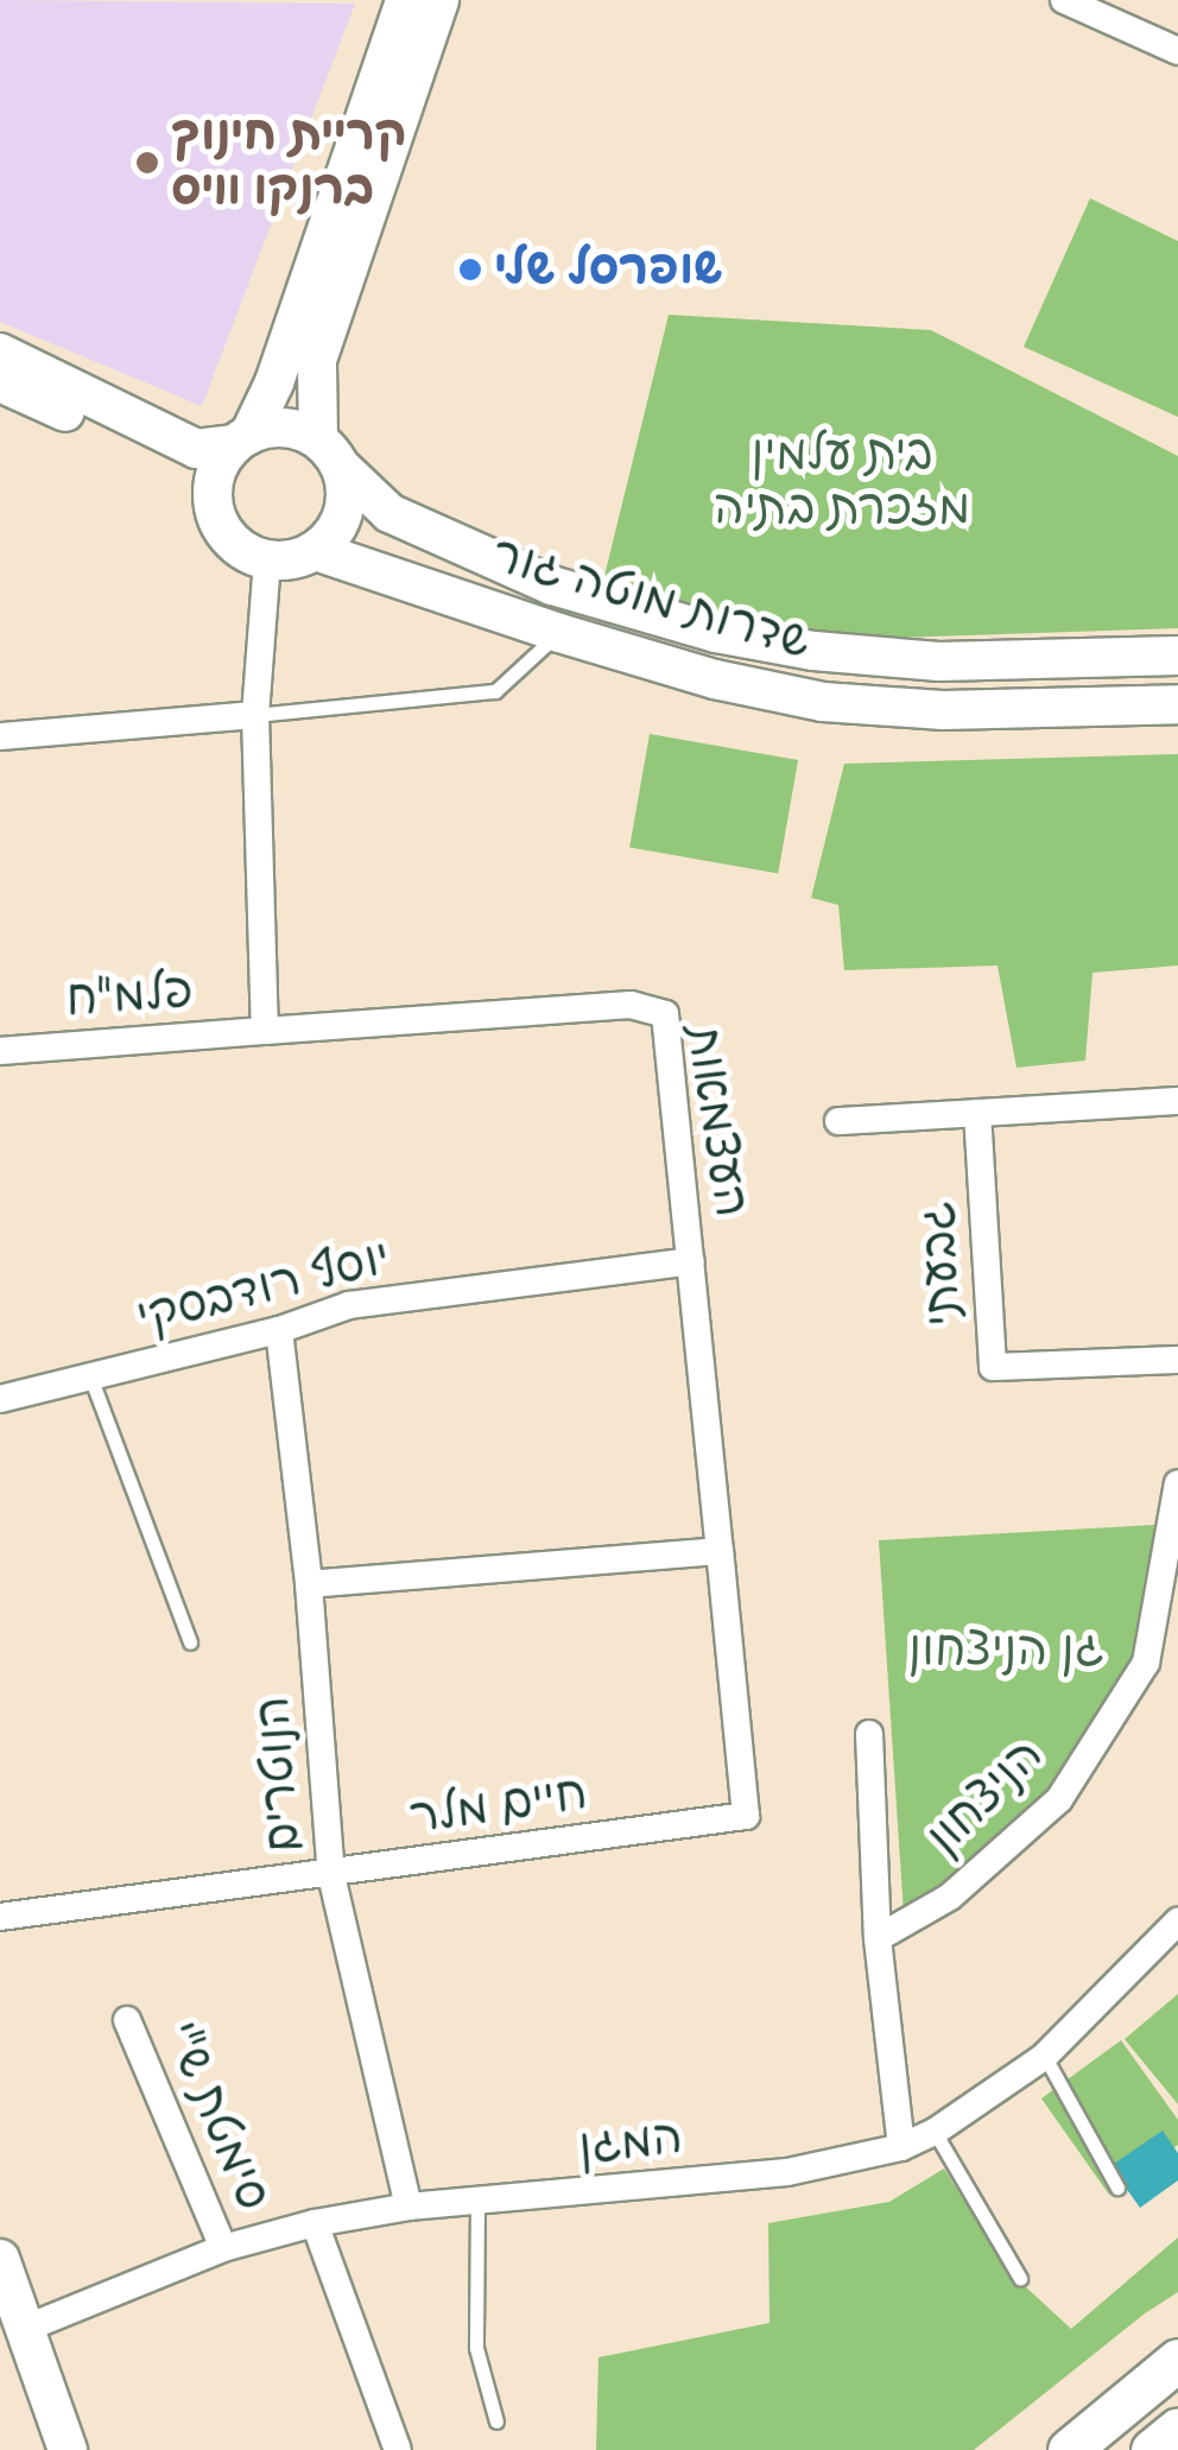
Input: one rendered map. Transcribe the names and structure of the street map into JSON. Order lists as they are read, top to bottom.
{
  "streets": {
    "street": [
      "שדרות מוטה גור",
      "פלמ\"ח",
      "העצמאות",
      "גבעתי",
      "יוסף רודבסקי",
      "הנוטרים",
      "הניצחון",
      "חיים מלר",
      "סימטת ש\"י",
      "המגן"
    ]
  },
  "crossings": [
    ["פלמ\"ח", "העצמאות"],
    ["העצמאות", "יוסף רודבסקי"],
    ["העצמאות", "חיים מלר"],
    ["יוסף רודבסקי", "הנוטרים"],
    ["הנוטרים", "חיים מלר"],
    ["הנוטרים", "המגן"],
    ["הניצחון", "המגן"],
    ["סימטת ש\"י", "המגן"]
  ],
  "parks": ["בית עלמין מזכרת בתיה", "גן הניצחון"],
  "places": ["קריית חינוך ברנקו וויס", "שופרסל שלי"]
}
